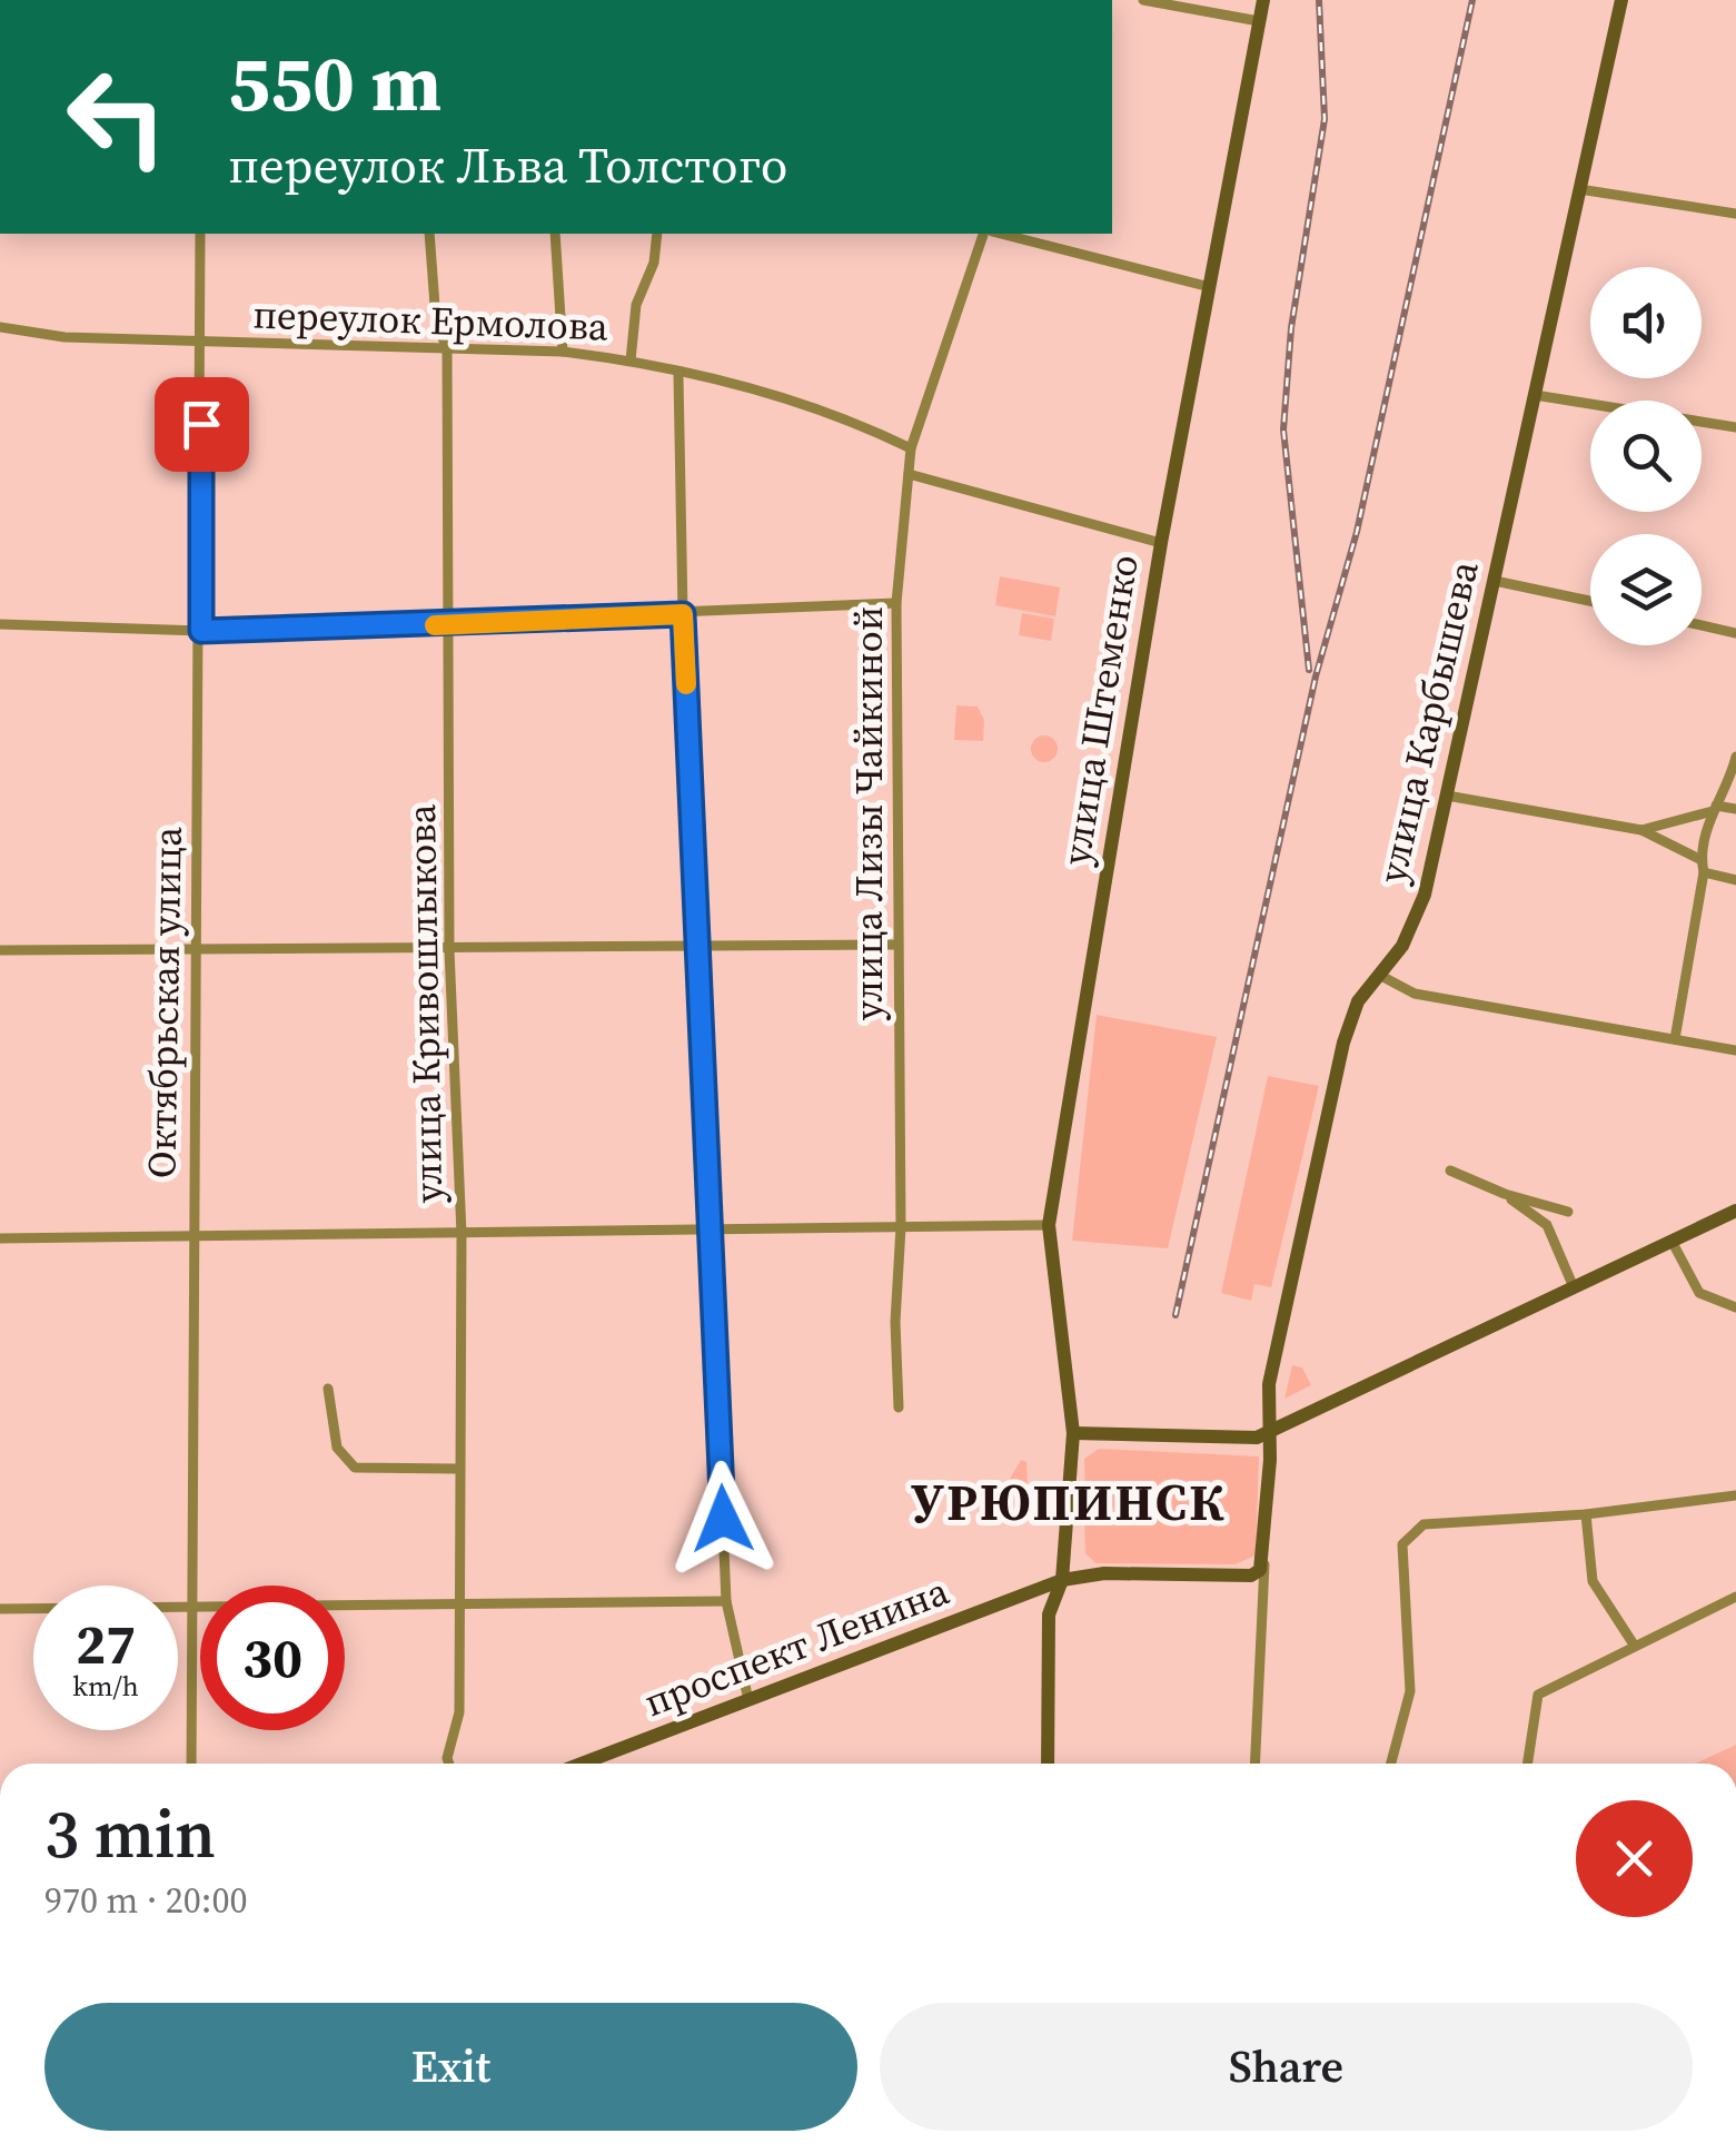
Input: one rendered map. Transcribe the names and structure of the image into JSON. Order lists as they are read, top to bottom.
{
  "streets": {
    "main road": ["улица Штеменко", "улица Карбышева", "проспект Ленина"],
    "street": [
      "переулок Ермолова",
      "улица Лизы Чайкиной",
      "Октябрьская улица",
      "улица Кривошлыкова"
    ]
  },
  "crossings": [
    ["переулок Ермолова", "улица Лизы Чайкиной"],
    ["переулок Ермолова", "Октябрьская улица"],
    ["переулок Ермолова", "улица Кривошлыкова"],
    ["улица Штеменко", "проспект Ленина"],
    ["улица Карбышева", "проспект Ленина"]
  ],
  "districts": ["УРЮПИНСК"],
  "page": {
    "turn": ["550 m", "переулок Льва Толстого"],
    "speed": "27 km/h",
    "limit": "30",
    "heading": ["3 min", "970 m · 20:00"],
    "buttons": ["Exit", "Share"]
  }
}
